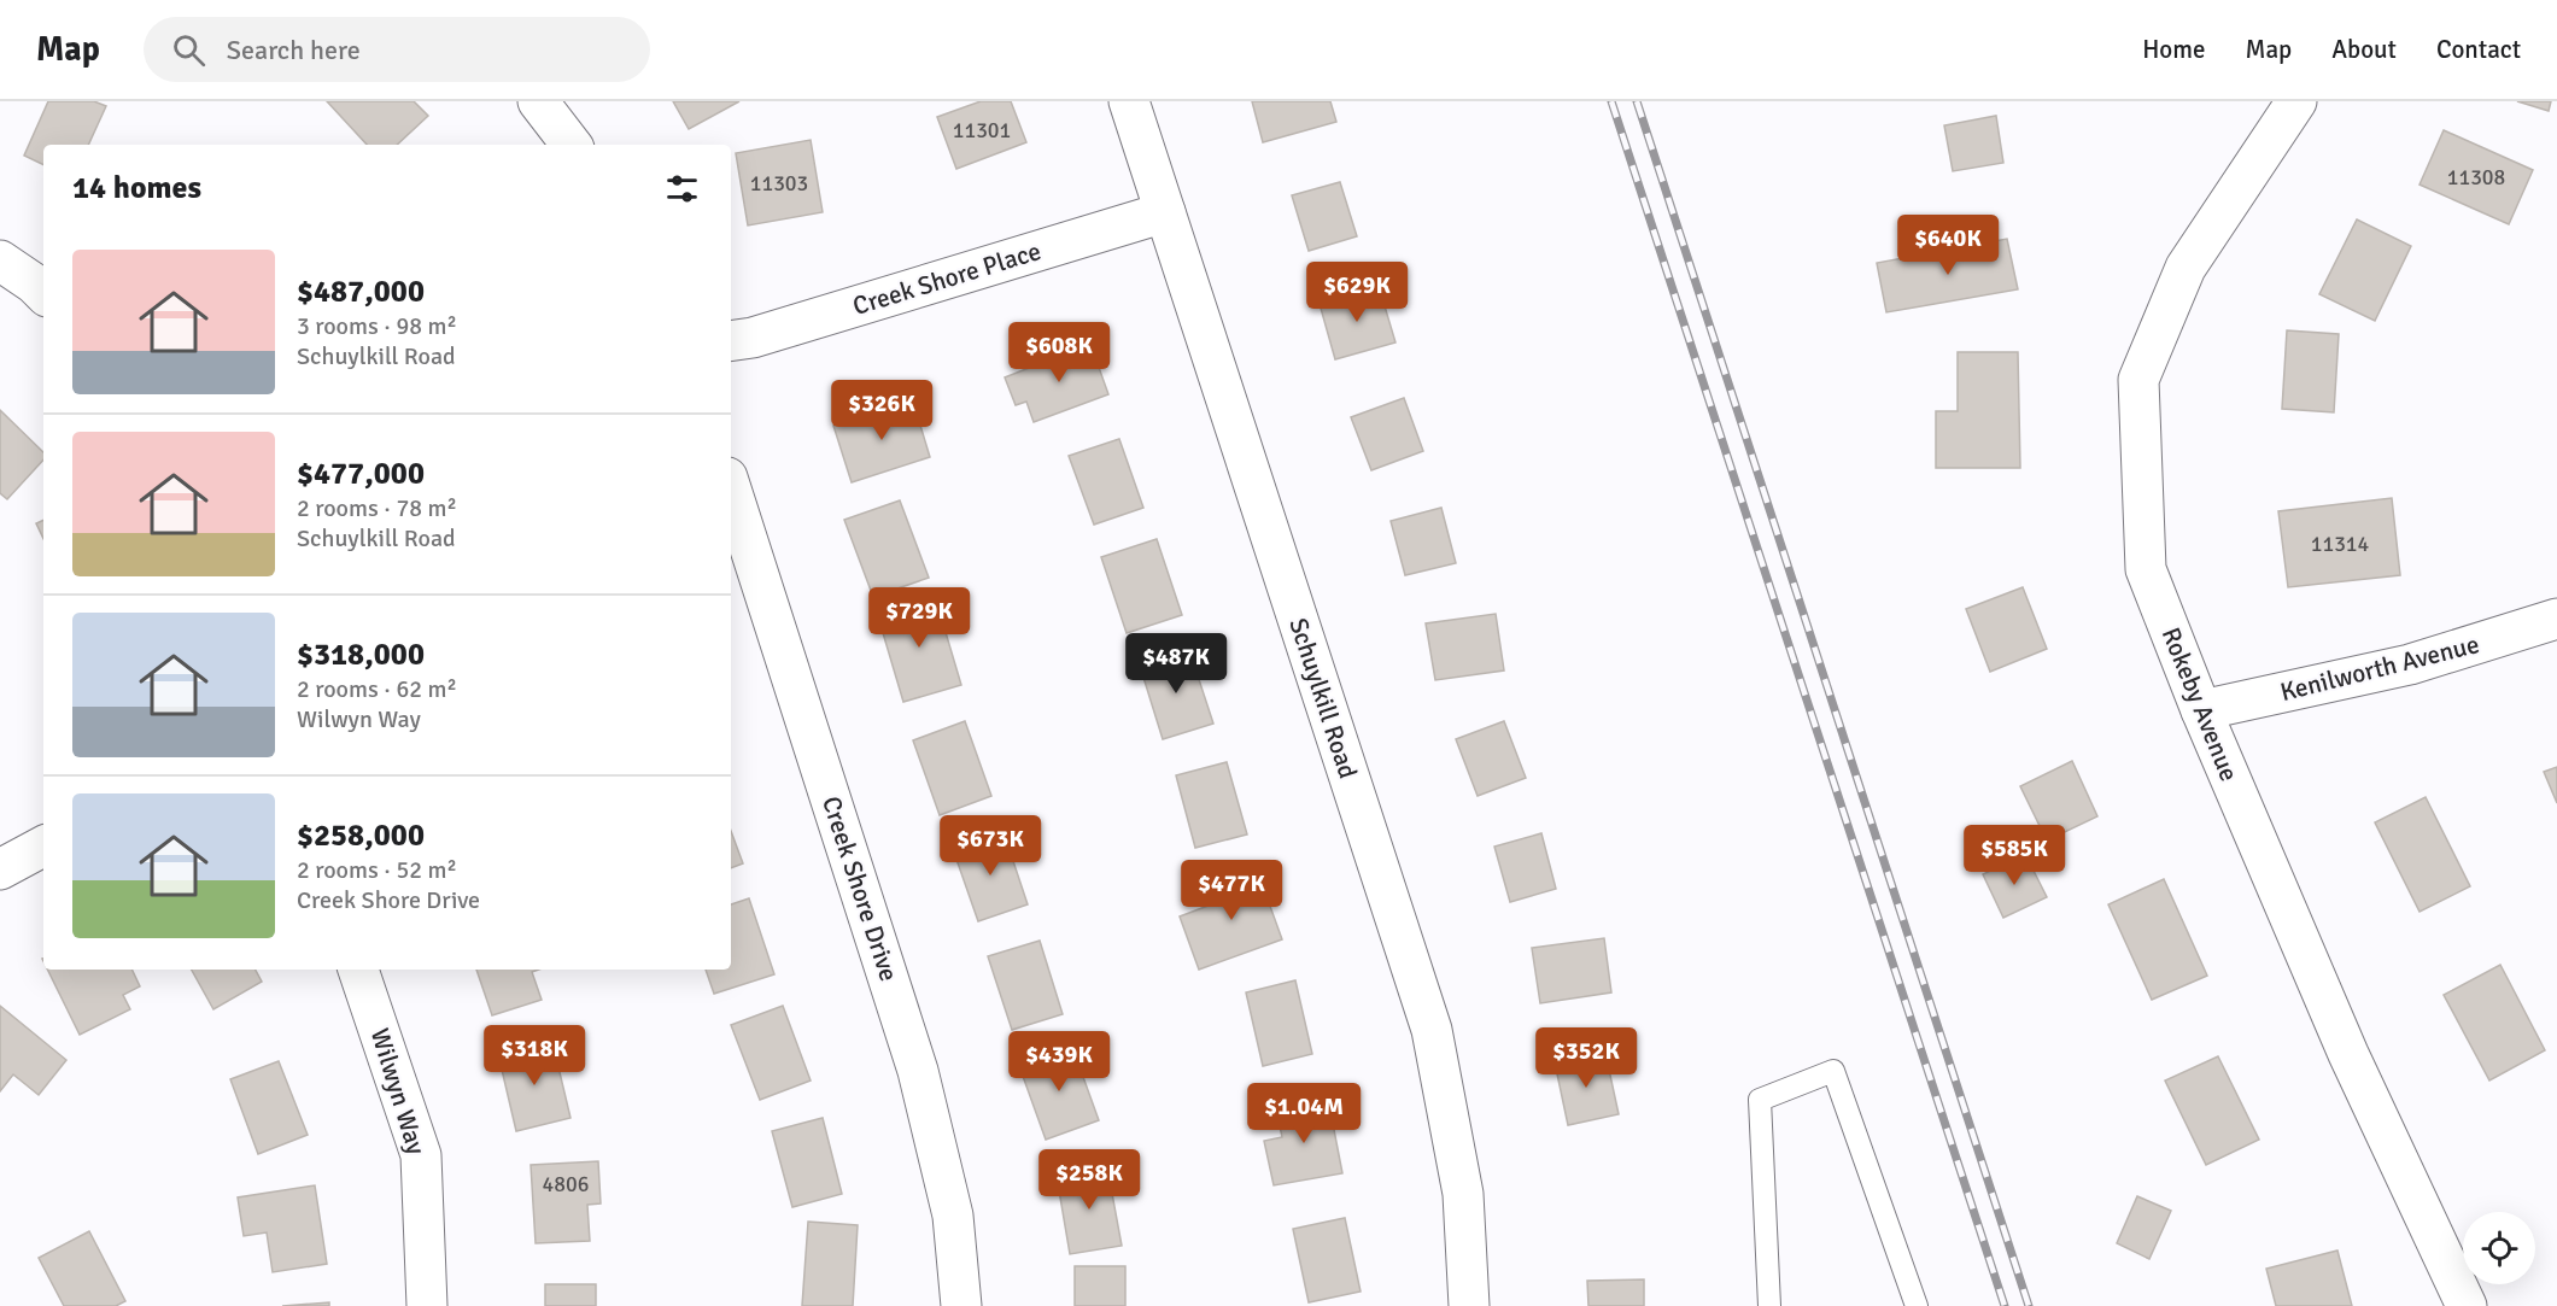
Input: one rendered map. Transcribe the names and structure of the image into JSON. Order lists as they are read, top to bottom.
{
  "streets": {
    "street": [
      "Creek Shore Place",
      "Kenilworth Avenue",
      "Schuylkill Road",
      "Rokeby Avenue",
      "Creek Shore Drive",
      "Wilwyn Way"
    ]
  },
  "crossings": [
    ["Creek Shore Place", "Schuylkill Road"],
    ["Kenilworth Avenue", "Rokeby Avenue"]
  ],
  "house_numbers": [
    "11301",
    "11308",
    "11303",
    "11314",
    "4806"
  ],
  "page": {
    "header": "Map",
    "search": "Search here",
    "nav": [
      "Home",
      "Map",
      "About",
      "Contact"
    ],
    "heading": "14 homes",
    "price": [
      "$640K",
      "$629K",
      "$608K",
      "$326K",
      "$729K",
      "$487K",
      "$673K",
      "$585K",
      "$477K",
      "$318K",
      "$352K",
      "$439K",
      "$1.04M",
      "$258K"
    ],
    "list": [
      {
        "name": "$487,000",
        "note": "3 rooms · 98 m² · Schuylkill Road"
      },
      {
        "name": "$477,000",
        "note": "2 rooms · 78 m² · Schuylkill Road"
      },
      {
        "name": "$318,000",
        "note": "2 rooms · 62 m² · Wilwyn Way"
      },
      {
        "name": "$258,000",
        "note": "2 rooms · 52 m² · Creek Shore Drive"
      }
    ]
  }
}
